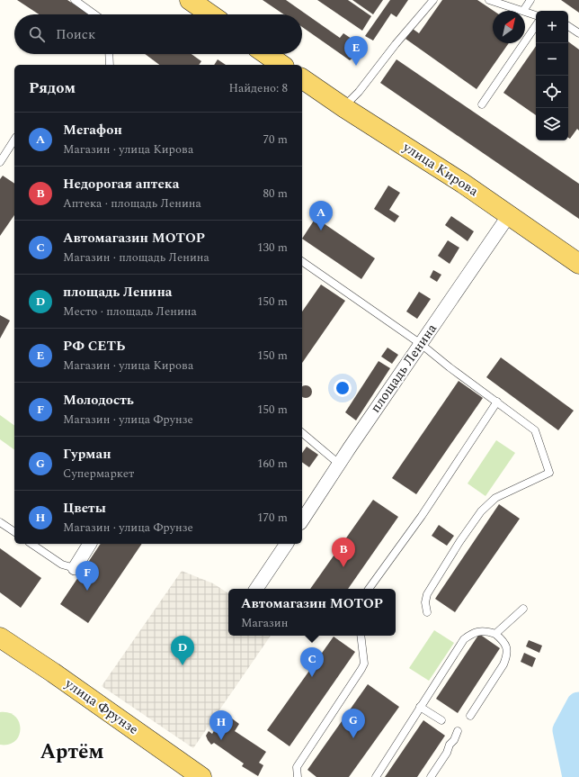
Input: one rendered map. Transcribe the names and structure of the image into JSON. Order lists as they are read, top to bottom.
{
  "streets": {
    "main road": ["улица Кирова", "улица Фрунзе"],
    "street": ["площадь Ленина"]
  },
  "crossings": [
    ["улица Кирова", "площадь Ленина"]
  ],
  "districts": ["Артём"],
  "north": "top right",
  "page": {
    "map_buttons": ["+", "−"],
    "search": "Поиск",
    "pins": [
      "E",
      "A",
      "B",
      "F",
      "D",
      "C",
      "G",
      "H"
    ],
    "heading": ["Рядом", "Найдено: 8"],
    "list": [
      {
        "mark": "A",
        "name": "Мегафон",
        "note": "Магазин · улица Кирова",
        "value": "70 m"
      },
      {
        "mark": "B",
        "name": "Недорогая аптека",
        "note": "Аптека · площадь Ленина",
        "value": "80 m"
      },
      {
        "mark": "C",
        "name": "Автомагазин МОТОР",
        "note": "Магазин · площадь Ленина",
        "value": "130 m"
      },
      {
        "mark": "D",
        "name": "площадь Ленина",
        "note": "Место · площадь Ленина",
        "value": "150 m"
      },
      {
        "mark": "E",
        "name": "РФ СЕТЬ",
        "note": "Магазин · улица Кирова",
        "value": "150 m"
      },
      {
        "mark": "F",
        "name": "Молодость",
        "note": "Магазин · улица Фрунзе",
        "value": "150 m"
      },
      {
        "mark": "G",
        "name": "Гурман",
        "note": "Супермаркет",
        "value": "160 m"
      },
      {
        "mark": "H",
        "name": "Цветы",
        "note": "Магазин · улица Фрунзе",
        "value": "170 m"
      }
    ],
    "popup": ["Автомагазин МОТОР", "Магазин"]
  }
}
